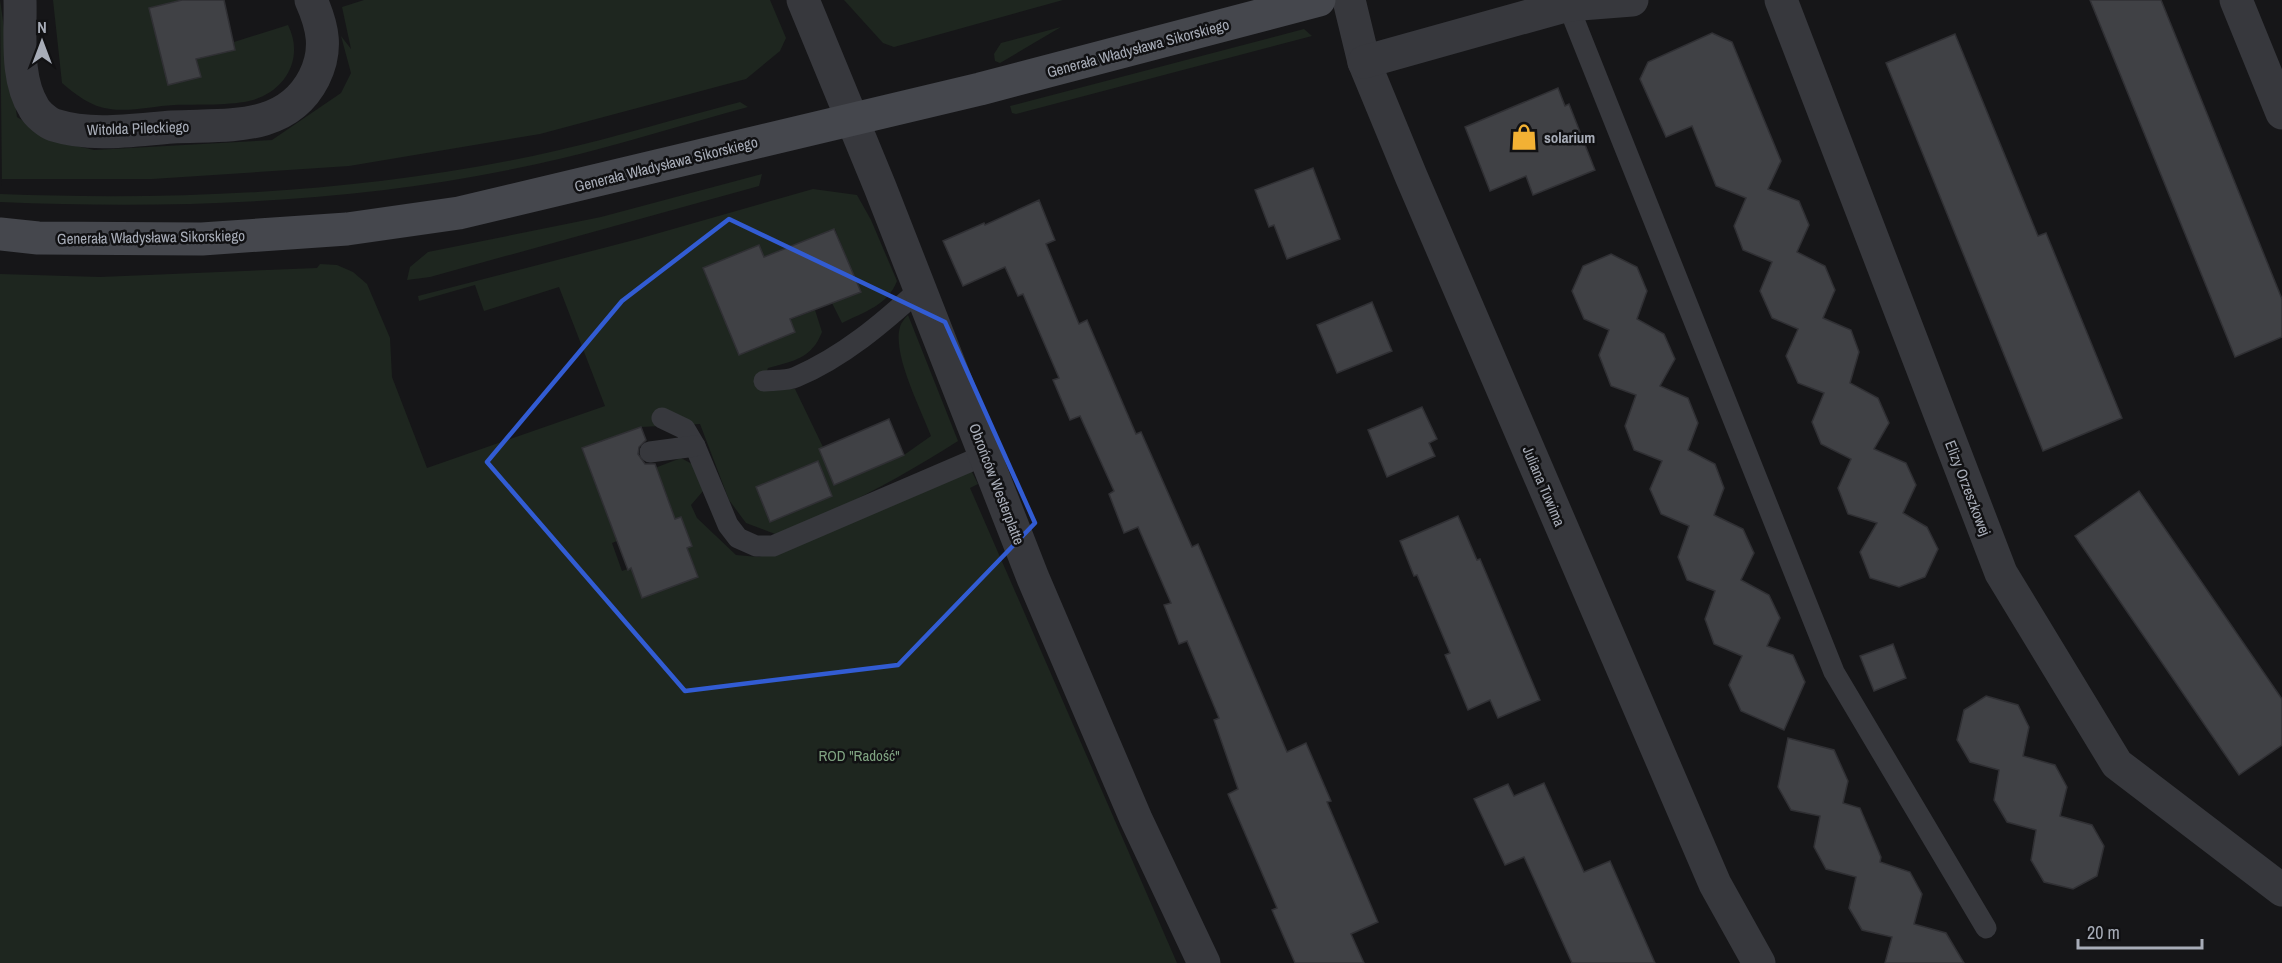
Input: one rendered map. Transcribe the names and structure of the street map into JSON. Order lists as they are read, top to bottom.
{
  "streets": {
    "main road": ["Generała Władysława Sikorskiego"],
    "street": [
      "Witolda Pileckiego",
      "Obrońców Westerplatte",
      "Juliana Tuwima",
      "Elizy Orzeszkowej"
    ]
  },
  "crossings": [
    ["Generała Władysława Sikorskiego", "Obrońców Westerplatte"]
  ],
  "parks": ["ROD \"Radość\""],
  "places": {
    "shop": ["solarium"]
  },
  "scale_bar": "20 m",
  "north": "top"
}
